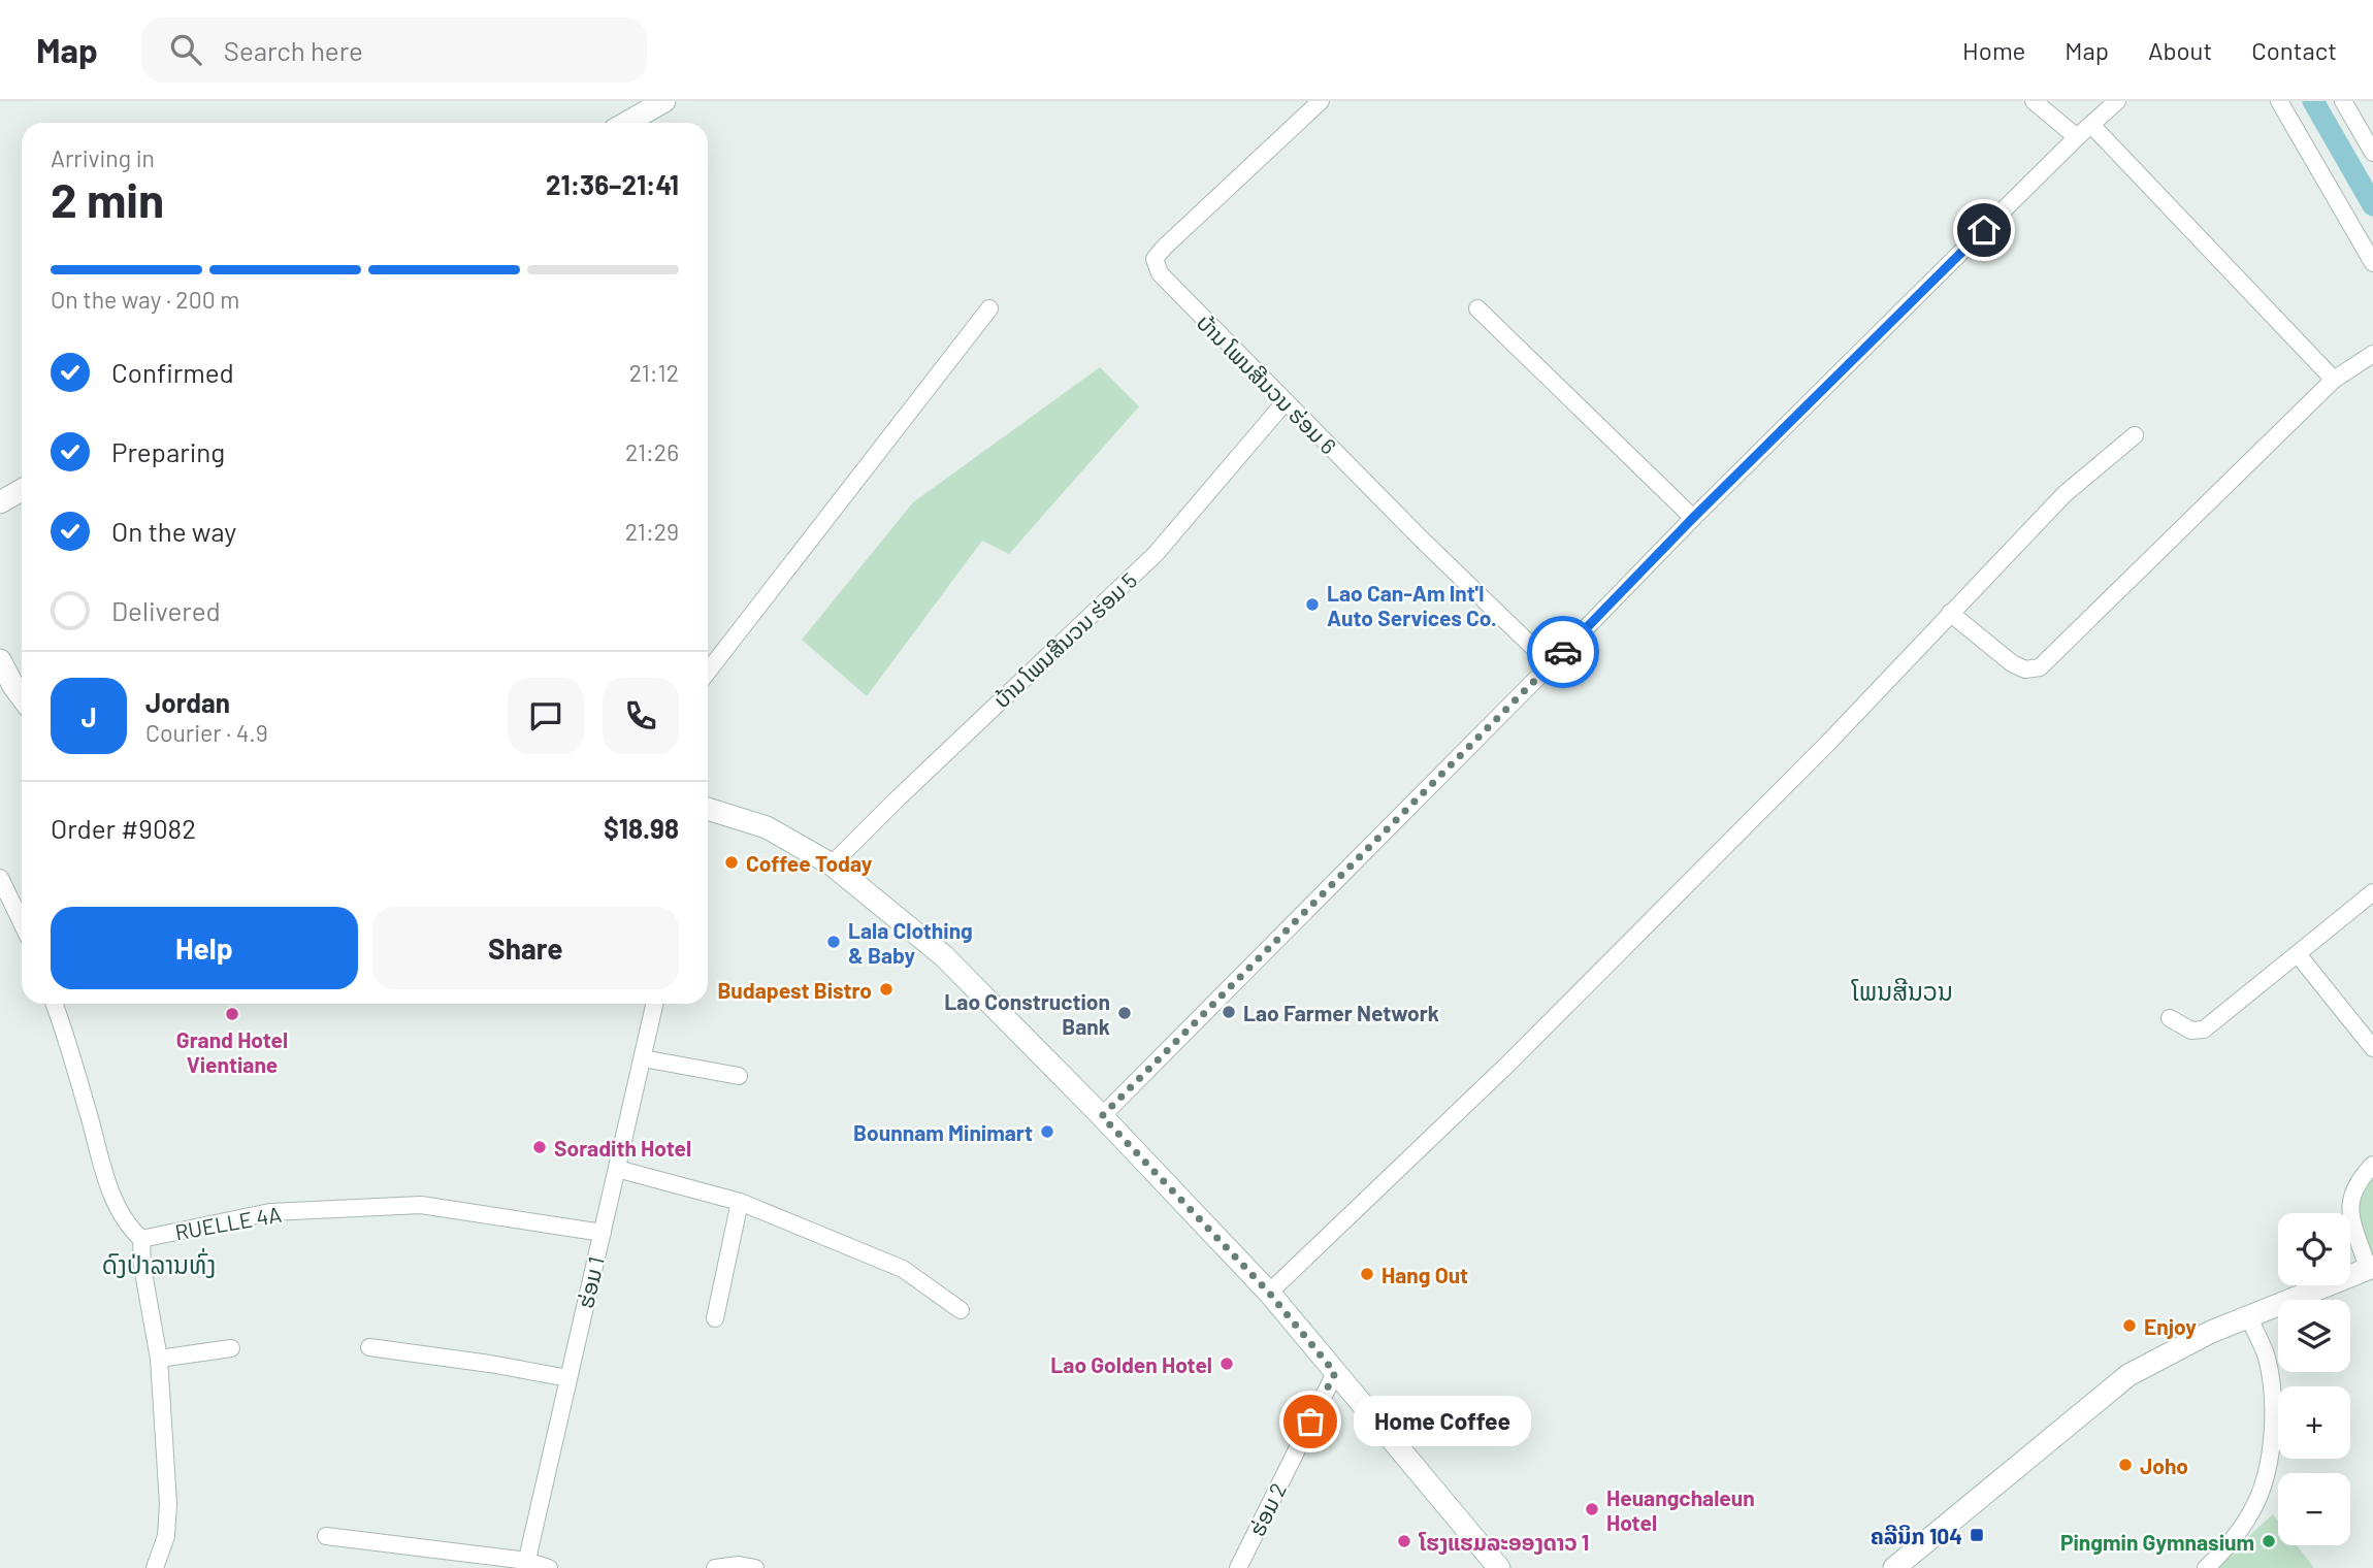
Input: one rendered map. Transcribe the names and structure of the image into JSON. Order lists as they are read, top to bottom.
{
  "streets": {
    "street": [
      "ບ້ານ ໂພນສີນວນ ຮ່ອມ 6",
      "ບ້ານ ໂພນສີນວນ ຮ່ອມ 5",
      "RUELLE 4A",
      "ຮ່ອມ 1",
      "ຮ່ອມ 2"
    ]
  },
  "crossings": [
    ["ບ້ານ ໂພນສີນວນ ຮ່ອມ 6", "ບ້ານ ໂພນສີນວນ ຮ່ອມ 5"],
    ["RUELLE 4A", "ຮ່ອມ 1"]
  ],
  "districts": ["ໂພນສີນວນ", "ດົງປ່າລານທົ່ງ"],
  "places": {
    "other": [
      "Lao Can-Am Int'l Auto Services Co.",
      "Coffee Today",
      "Lala Clothing & Baby",
      "Budapest Bistro",
      "Lao Farmer Network",
      "Lao Construction Bank",
      "Grand Hotel Vientiane",
      "Bounnam Minimart",
      "Soradith Hotel",
      "Hang Out",
      "Enjoy",
      "Lao Golden Hotel",
      "Home Coffee",
      "Joho",
      "Heuangchaleun Hotel",
      "ໂຮງແຮມລະອອງດາວ 1",
      "Pingmin Gymnasium"
    ],
    "transit": ["ຄລີນິກ 104"]
  },
  "page": {
    "header": "Map",
    "search": "Search here",
    "nav": [
      "Home",
      "Map",
      "About",
      "Contact"
    ],
    "heading": ["2 min", "Arriving in", "21:36–21:41"],
    "panel": [
      "Jordan",
      "Courier · 4.9",
      "Order #9082",
      "$18.98"
    ],
    "bar": "On the way · 200 m",
    "list": [
      ["Confirmed", "21:12"],
      ["Preparing", "21:26"],
      ["On the way", "21:29"],
      "Delivered"
    ],
    "round": "J",
    "buttons": ["Help", "Share"],
    "map_buttons": ["+", "−"],
    "bubble": "Home Coffee"
  }
}
